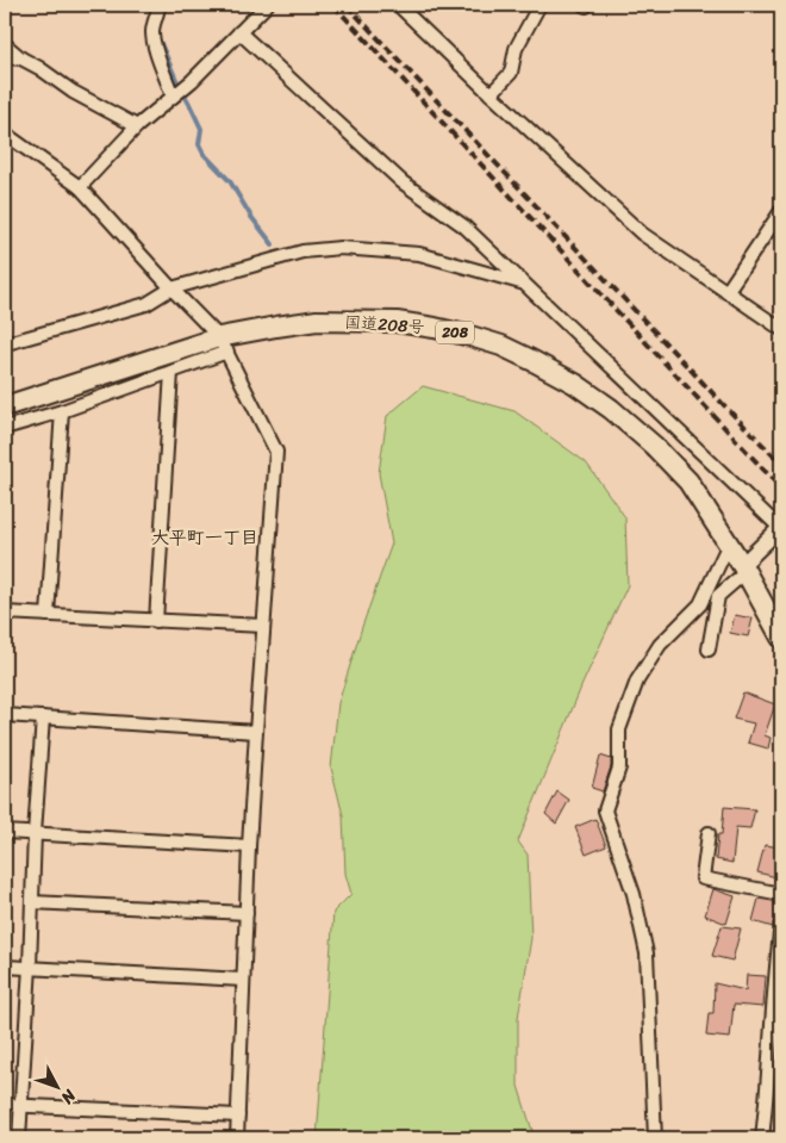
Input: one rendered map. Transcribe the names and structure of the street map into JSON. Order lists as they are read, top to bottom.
{
  "streets": {
    "highway": ["国道208号", "208"]
  },
  "districts": ["大平町一丁目"],
  "north": "bottom right"
}
